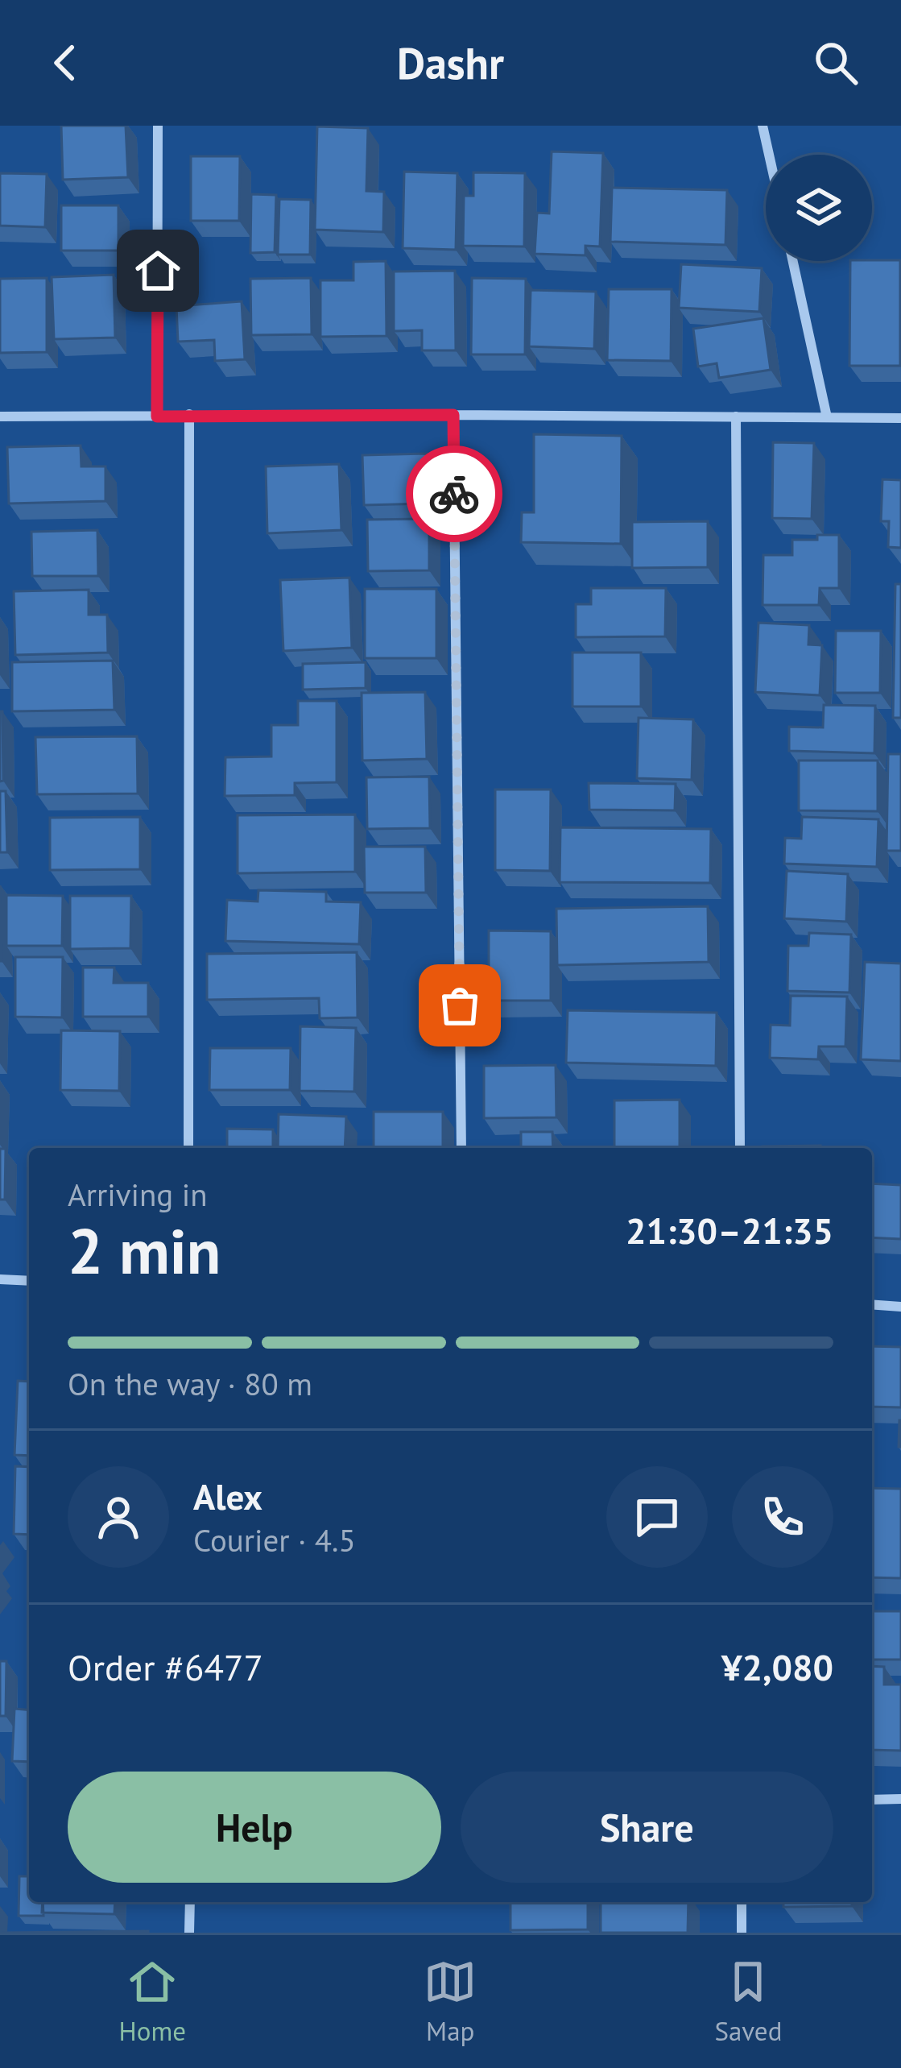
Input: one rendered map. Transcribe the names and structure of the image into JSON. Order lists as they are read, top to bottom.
{
  "page": {
    "header": "Dashr",
    "heading": ["2 min", "Arriving in", "21:30–21:35"],
    "panel": [
      "Alex",
      "Courier · 4.5",
      "Order #6477",
      "¥2,080"
    ],
    "bar": "On the way · 80 m",
    "buttons": ["Help", "Share"],
    "tabs": ["Home", "Map", "Saved"]
  }
}
